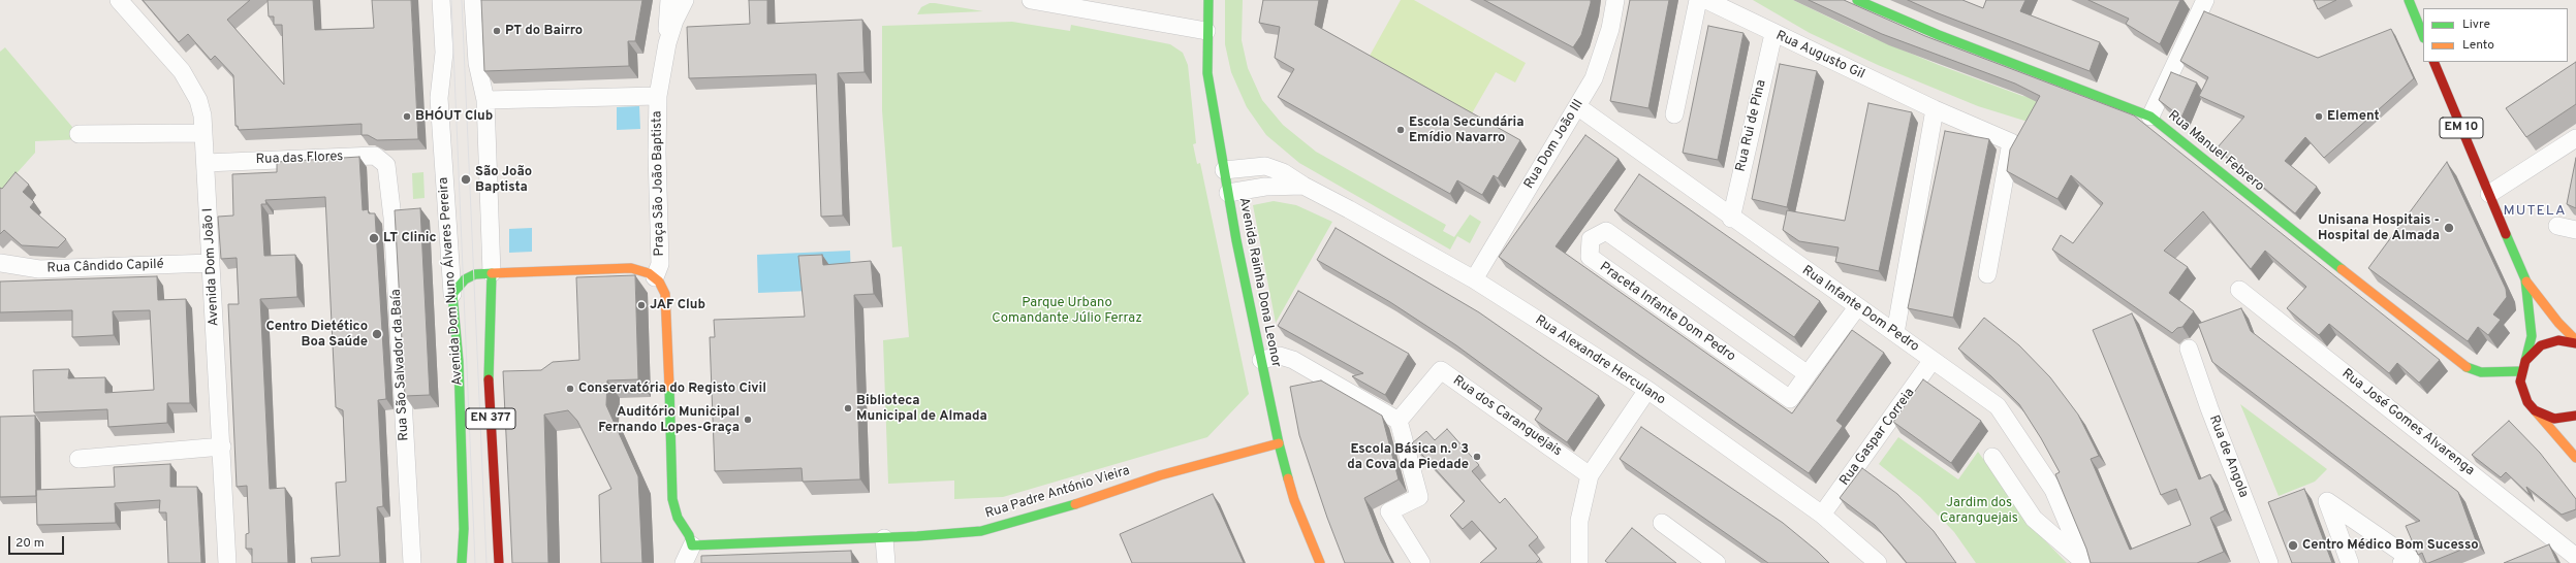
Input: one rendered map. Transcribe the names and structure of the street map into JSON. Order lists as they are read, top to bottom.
{
  "streets": {
    "main road": [
      "EM 10",
      "Rua Manuel Febrero",
      "Praça São João Baptista",
      "Avenida Dom Nuno Álvares Pereira",
      "Avenida Rainha Dona Leonor",
      "EN 377",
      "Rua Padre António Vieira"
    ],
    "street": [
      "Rua Augusto Gil",
      "Rua Rui de Pina",
      "Rua Dom João III",
      "Rua das Flores",
      "Rua Cândido Capilé",
      "Avenida Dom João I",
      "Rua Infante Dom Pedro",
      "Praceta Infante Dom Pedro",
      "Rua Alexandre Herculano",
      "Rua São Salvador da Baía",
      "Rua dos Caranguejais",
      "Rua José Gomes Alvarenga",
      "Rua Gaspar Correia",
      "Rua de Angola"
    ]
  },
  "crossings": [
    ["Rua Augusto Gil", "Rua Rui de Pina"],
    ["Rua Rui de Pina", "Rua Infante Dom Pedro"],
    ["EM 10", "Rua Manuel Febrero"],
    ["Rua Dom João III", "Rua Infante Dom Pedro"],
    ["Rua Dom João III", "Rua Alexandre Herculano"],
    ["Rua das Flores", "Avenida Dom João I"],
    ["Rua das Flores", "Rua São Salvador da Baía"],
    ["Praça São João Baptista", "Avenida Dom Nuno Álvares Pereira"],
    ["Praça São João Baptista", "EN 377"],
    ["Rua Cândido Capilé", "Avenida Dom João I"],
    ["Avenida Rainha Dona Leonor", "Rua Alexandre Herculano"],
    ["Avenida Rainha Dona Leonor", "Rua Padre António Vieira"],
    ["Rua Infante Dom Pedro", "Praceta Infante Dom Pedro"],
    ["Rua Infante Dom Pedro", "Rua Gaspar Correia"],
    ["Rua Alexandre Herculano", "Rua Gaspar Correia"]
  ],
  "districts": ["MUTELA"],
  "parks": ["Parque Urbano Comandante Júlio Ferraz", "Jardim dos Caranguejais"],
  "places": [
    "PT do Bairro",
    "BHÓUT Club",
    "Element",
    "Escola Secundária Emídio Navarro",
    "São João Baptista",
    "Unisana Hospitais - Hospital de Almada",
    "LT Clinic",
    "JAF Club",
    "Centro Dietético Boa Saúde",
    "Conservatória do Registo Civil",
    "Biblioteca Municipal de Almada",
    "Auditório Municipal Fernando Lopes-Graça",
    "Escola Básica n.º 3 da Cova da Piedade",
    "Centro Médico Bom Sucesso"
  ],
  "legend": ["Livre", "Lento"],
  "scale_bar": "20 m"
}
